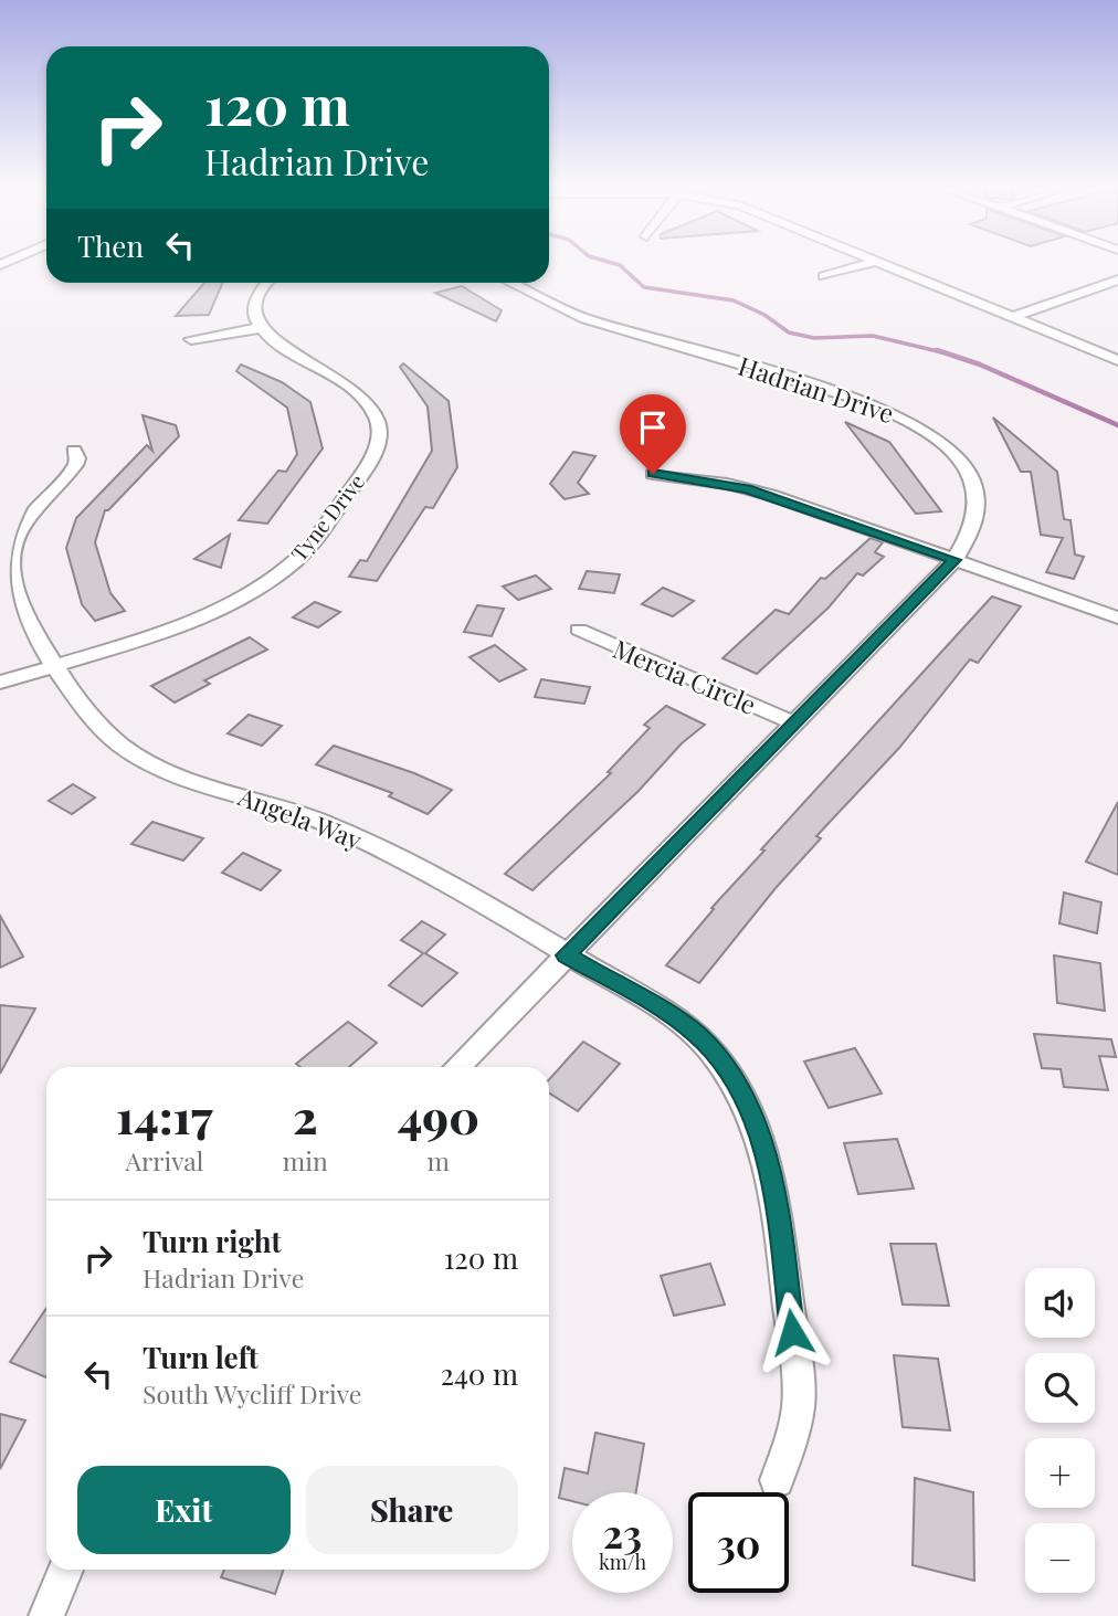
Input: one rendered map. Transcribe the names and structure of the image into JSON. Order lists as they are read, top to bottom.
{
  "streets": {
    "street": [
      "Hadrian Drive",
      "Tyne Drive",
      "Mercia Circle",
      "Angela Way"
    ]
  },
  "crossings": [
    ["Hadrian Drive", "Mercia Circle"],
    ["Hadrian Drive", "Angela Way"],
    ["Tyne Drive", "Angela Way"]
  ],
  "page": {
    "turn": ["120 m", "Hadrian Drive"],
    "then": "Then",
    "eta": [
      "14:17",
      "Arrival",
      "2",
      "min",
      "490",
      "m"
    ],
    "list": [
      {
        "name": "Turn right",
        "note": "Hadrian Drive",
        "value": "120 m"
      },
      {
        "name": "Turn left",
        "note": "South Wycliff Drive",
        "value": "240 m"
      }
    ],
    "map_buttons": ["+", "−"],
    "buttons": ["Exit", "Share"],
    "speed": "23 km/h",
    "limit": "30"
  }
}
